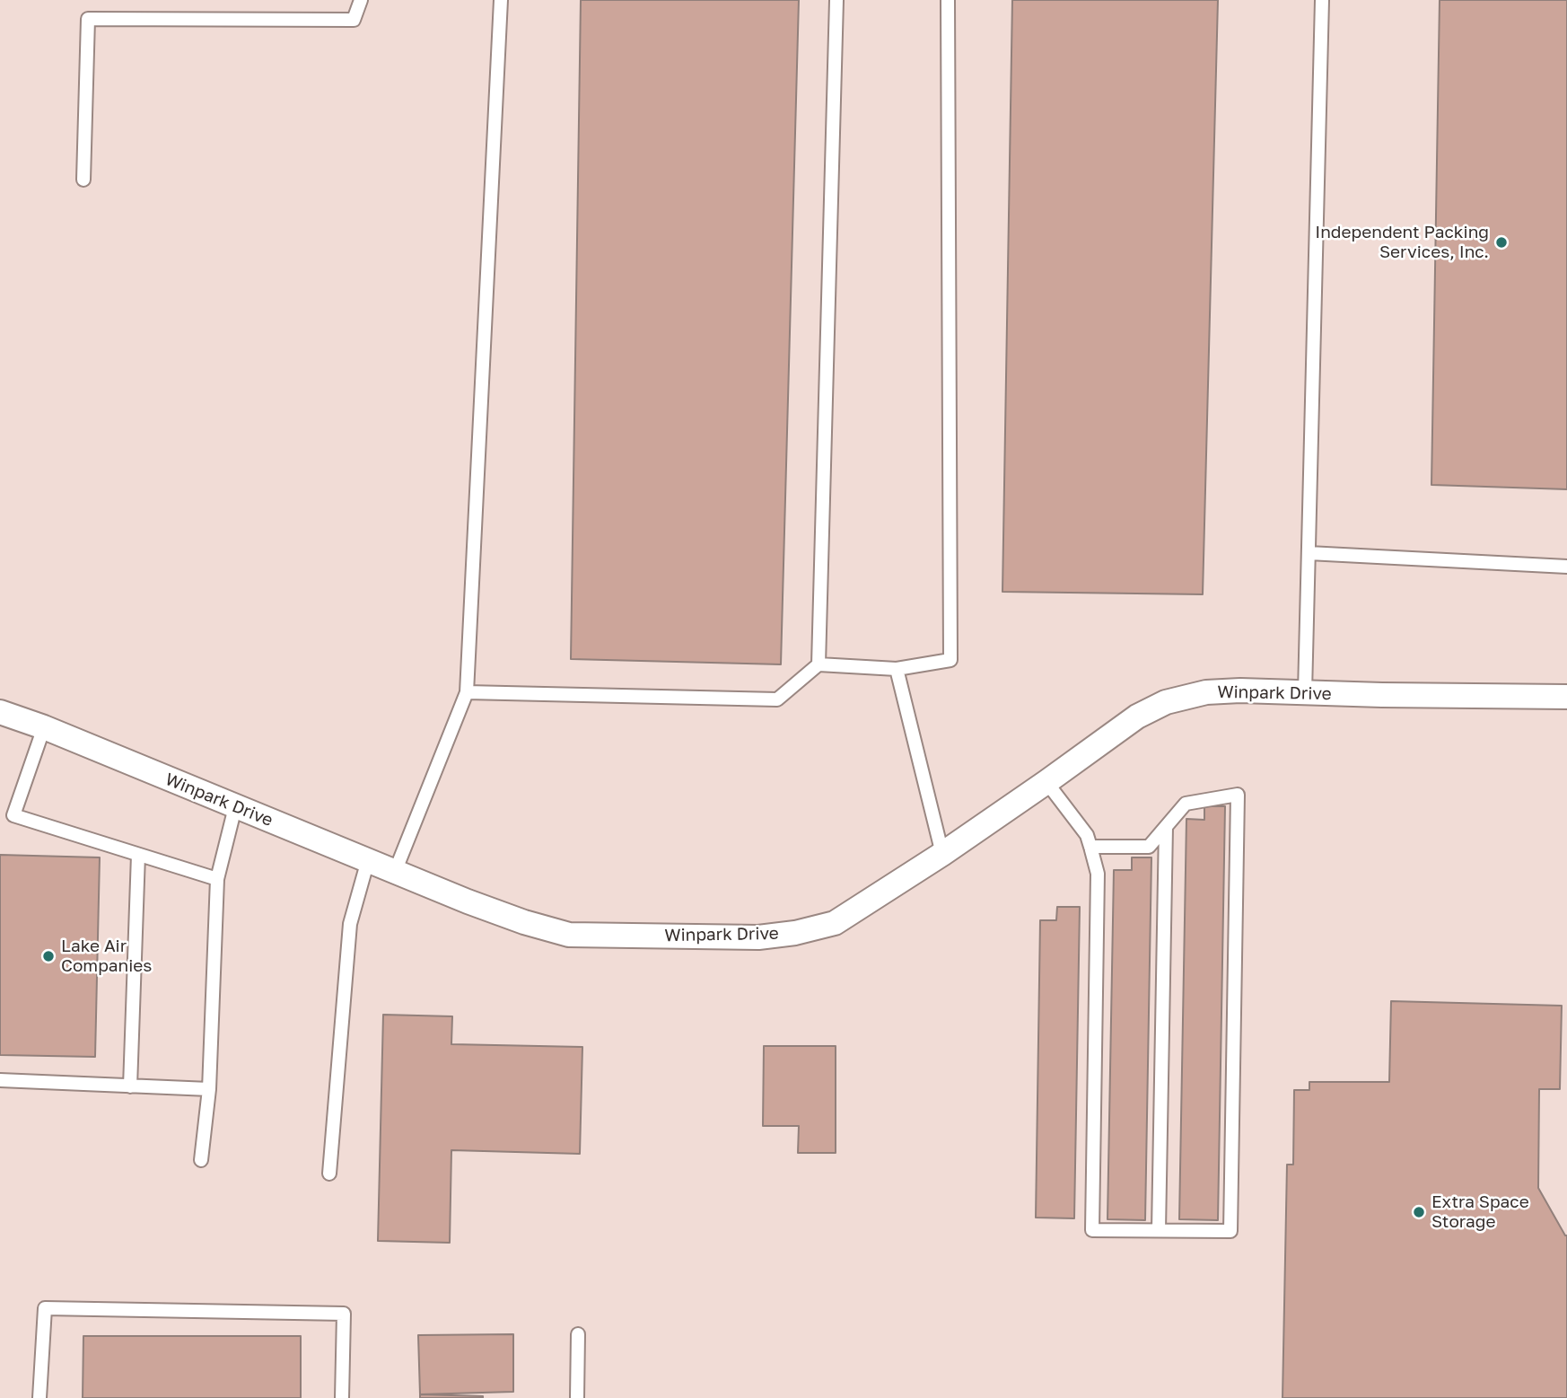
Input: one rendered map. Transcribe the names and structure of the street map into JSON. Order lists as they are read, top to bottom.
{
  "streets": {
    "street": ["Winpark Drive"]
  },
  "places": ["Independent Packing Services, Inc.", "Lake Air Companies", "Extra Space Storage"]
}
